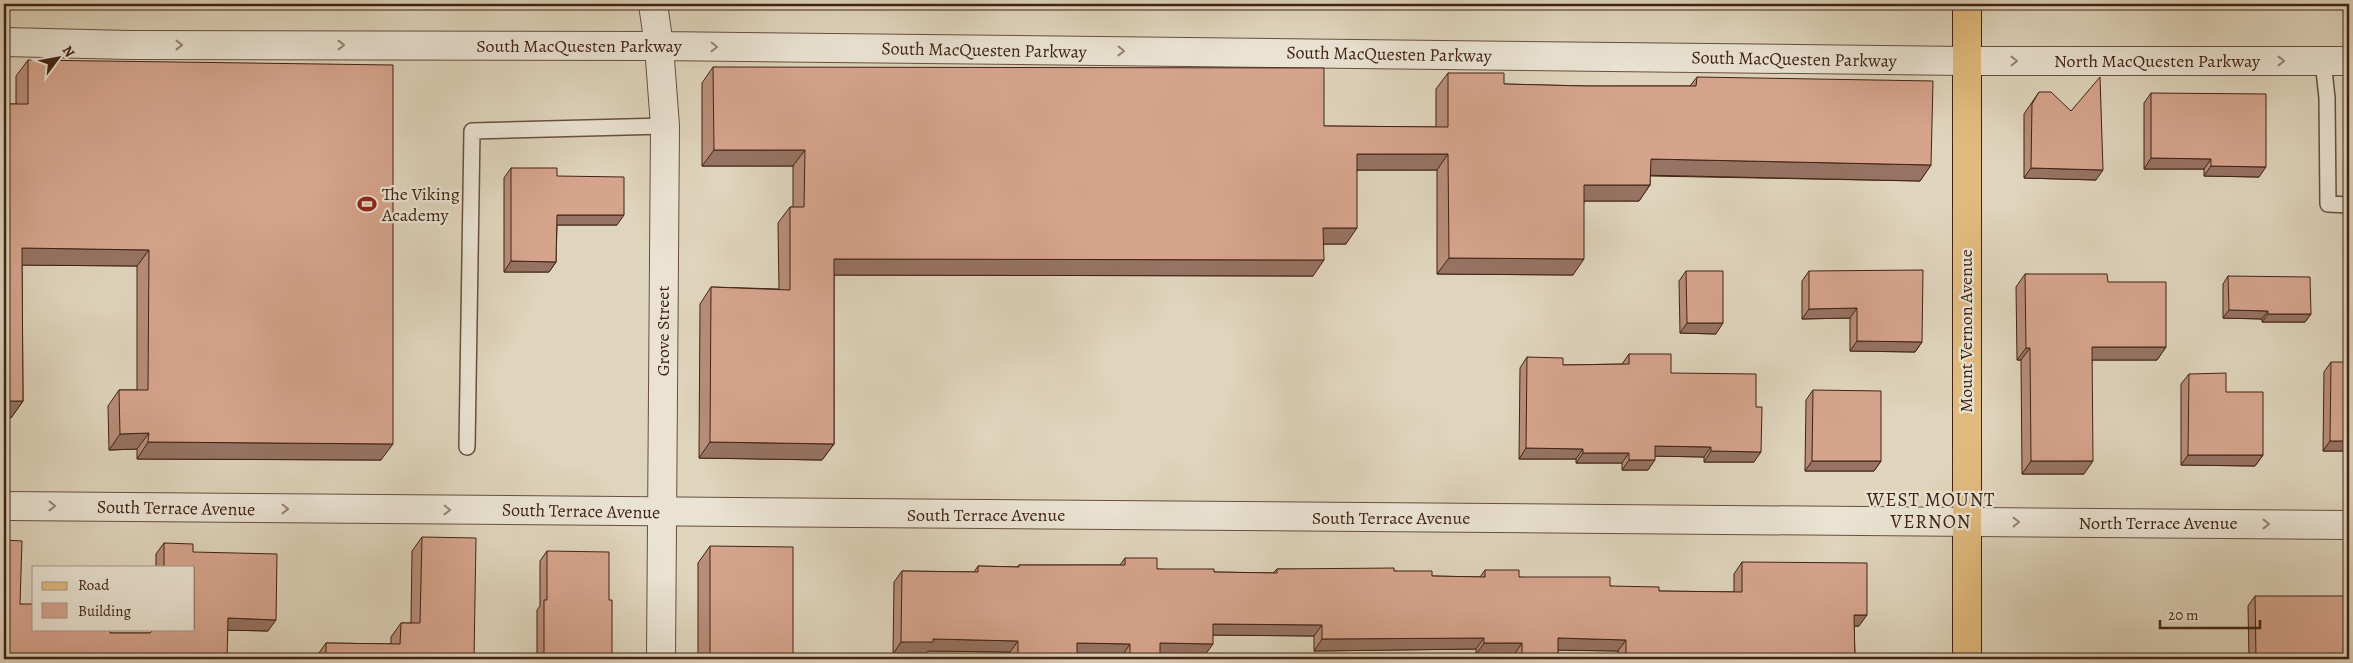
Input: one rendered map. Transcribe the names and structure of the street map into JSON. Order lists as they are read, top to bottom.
{
  "streets": {
    "main road": ["Mount Vernon Avenue"],
    "street": [
      "South MacQuesten Parkway",
      "North MacQuesten Parkway",
      "Grove Street",
      "South Terrace Avenue",
      "North Terrace Avenue"
    ]
  },
  "crossings": [
    ["South MacQuesten Parkway", "North MacQuesten Parkway"],
    ["South MacQuesten Parkway", "Grove Street"],
    ["South MacQuesten Parkway", "Mount Vernon Avenue"],
    ["North MacQuesten Parkway", "Mount Vernon Avenue"],
    ["Grove Street", "South Terrace Avenue"],
    ["Mount Vernon Avenue", "South Terrace Avenue"],
    ["Mount Vernon Avenue", "North Terrace Avenue"],
    ["South Terrace Avenue", "North Terrace Avenue"]
  ],
  "one_way": ["South MacQuesten Parkway", "North MacQuesten Parkway", "North Terrace Avenue"],
  "districts": ["WEST MOUNT VERNON"],
  "places": {
    "sports": ["The Viking Academy"]
  },
  "legend": ["Road", "Building"],
  "scale_bar": "20 m",
  "north": "top right"
}
